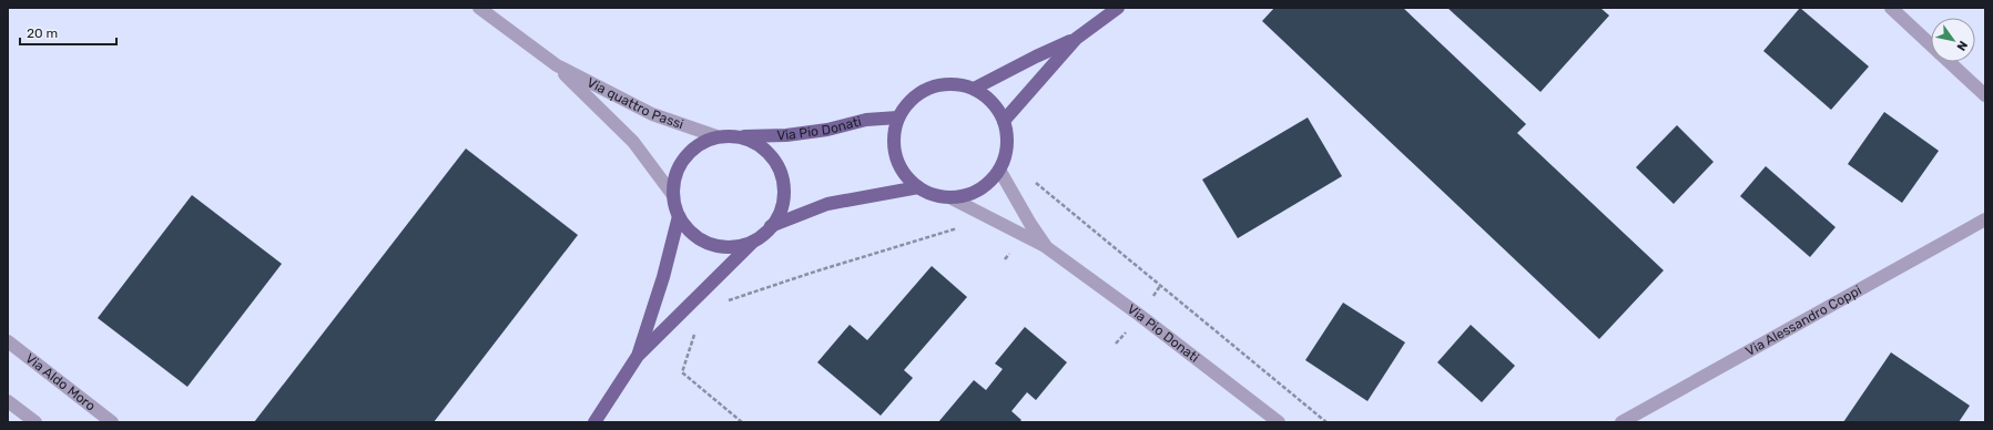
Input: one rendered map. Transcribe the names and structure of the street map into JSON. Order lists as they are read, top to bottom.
{
  "streets": {
    "main road": ["Via Pio Donati"],
    "street": ["Via quattro Passi", "Via Alessandro Coppi", "Via Aldo Moro"]
  },
  "crossings": [
    ["Via quattro Passi", "Via Pio Donati"]
  ],
  "scale_bar": "20 m",
  "north": "bottom right"
}
